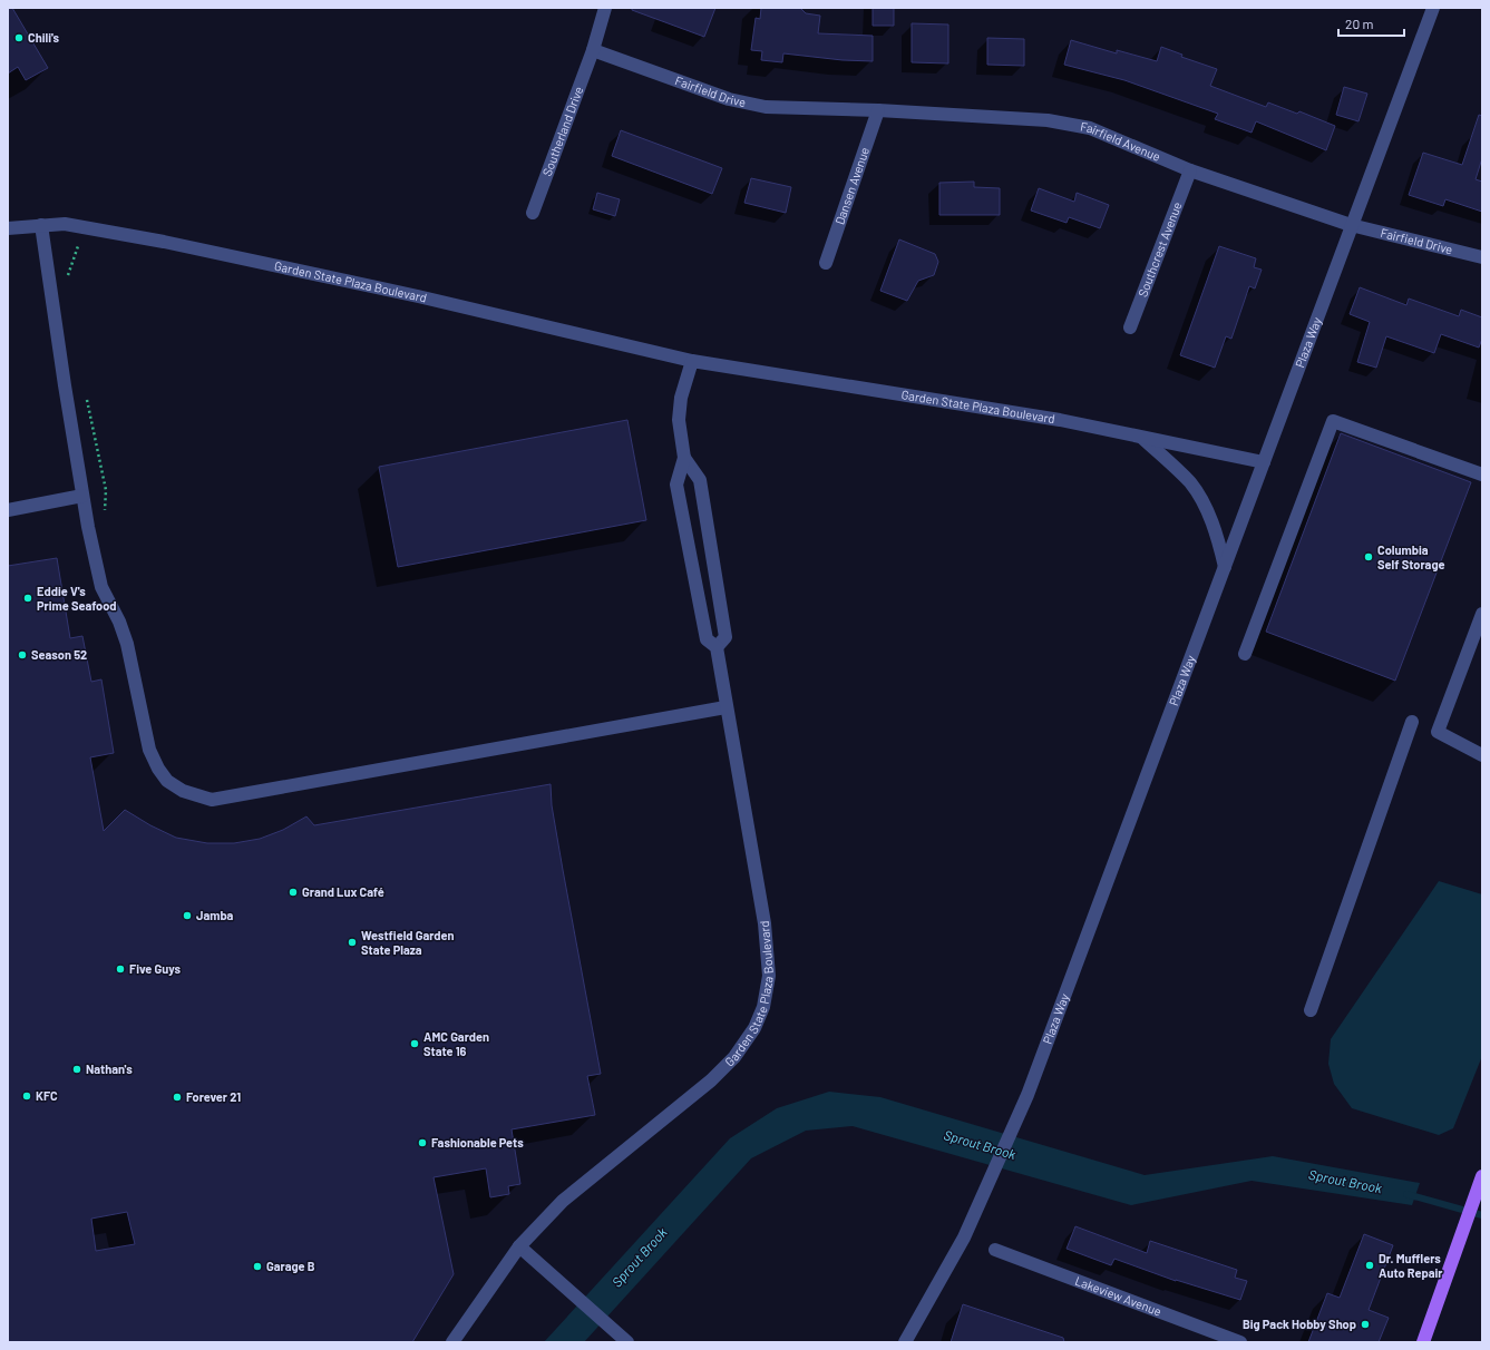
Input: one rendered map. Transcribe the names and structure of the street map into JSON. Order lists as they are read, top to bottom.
{
  "streets": {
    "street": [
      "Fairfield Drive",
      "Southerland Drive",
      "Fairfield Avenue",
      "Dansen Avenue",
      "Southcrest Avenue",
      "Garden State Plaza Boulevard",
      "Plaza Way",
      "Lakeview Avenue"
    ]
  },
  "crossings": [
    ["Fairfield Drive", "Southerland Drive"],
    ["Fairfield Drive", "Fairfield Avenue"],
    ["Fairfield Drive", "Dansen Avenue"],
    ["Fairfield Drive", "Plaza Way"],
    ["Fairfield Avenue", "Dansen Avenue"],
    ["Fairfield Avenue", "Southcrest Avenue"],
    ["Fairfield Avenue", "Plaza Way"],
    ["Garden State Plaza Boulevard", "Plaza Way"]
  ],
  "water": ["Sprout Brook"],
  "places": [
    "Chili's",
    "Columbia Self Storage",
    "Eddie V's Prime Seafood",
    "Season 52",
    "Grand Lux Café",
    "Jamba",
    "Westfield Garden State Plaza",
    "Five Guys",
    "AMC Garden State 16",
    "Nathan's",
    "KFC",
    "Forever 21",
    "Fashionable Pets",
    "Dr. Mufflers Auto Repair",
    "Garage B",
    "Big Pack Hobby Shop"
  ],
  "scale_bar": "20 m"
}
